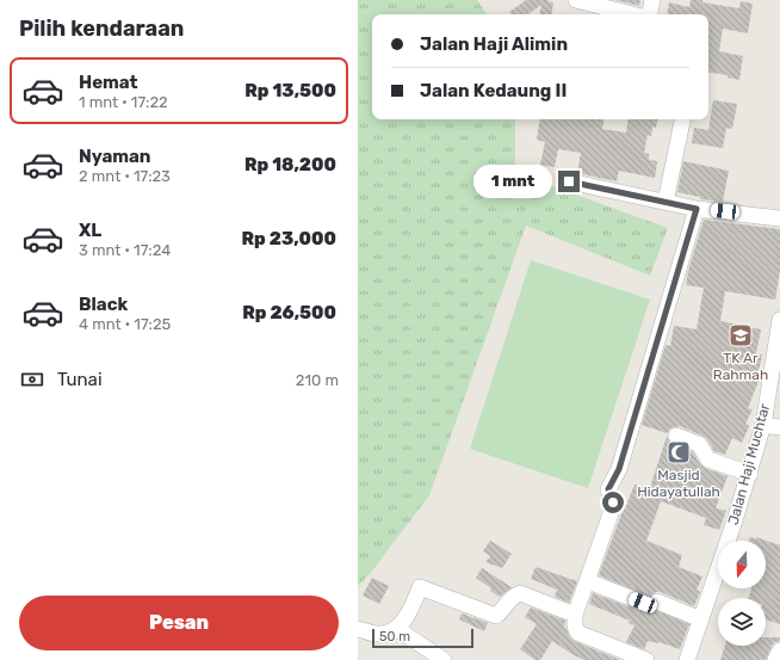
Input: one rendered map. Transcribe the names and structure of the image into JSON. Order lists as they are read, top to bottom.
{
  "streets": {
    "street": ["Jalan Haji Muchtar"]
  },
  "places": {
    "school or university": ["TK Ar Rahmah"],
    "mosque": ["Masjid Hidayatullah"]
  },
  "scale_bar": "50 m",
  "north": "bottom",
  "page": {
    "heading": "Pilih kendaraan",
    "banner": ["Jalan Haji Alimin", "Jalan Kedaung II"],
    "list": [
      {
        "name": "Hemat",
        "note": "1 mnt · 17:22",
        "value": "Rp 13,500"
      },
      {
        "name": "Nyaman",
        "note": "2 mnt · 17:23",
        "value": "Rp 18,200"
      },
      {
        "name": "XL",
        "note": "3 mnt · 17:24",
        "value": "Rp 23,000"
      },
      {
        "name": "Black",
        "note": "4 mnt · 17:25",
        "value": "Rp 26,500"
      }
    ],
    "bubble": "1 mnt",
    "pay": ["Tunai", "210 m"],
    "buttons": "Pesan",
    "scale": "50 m"
  }
}
